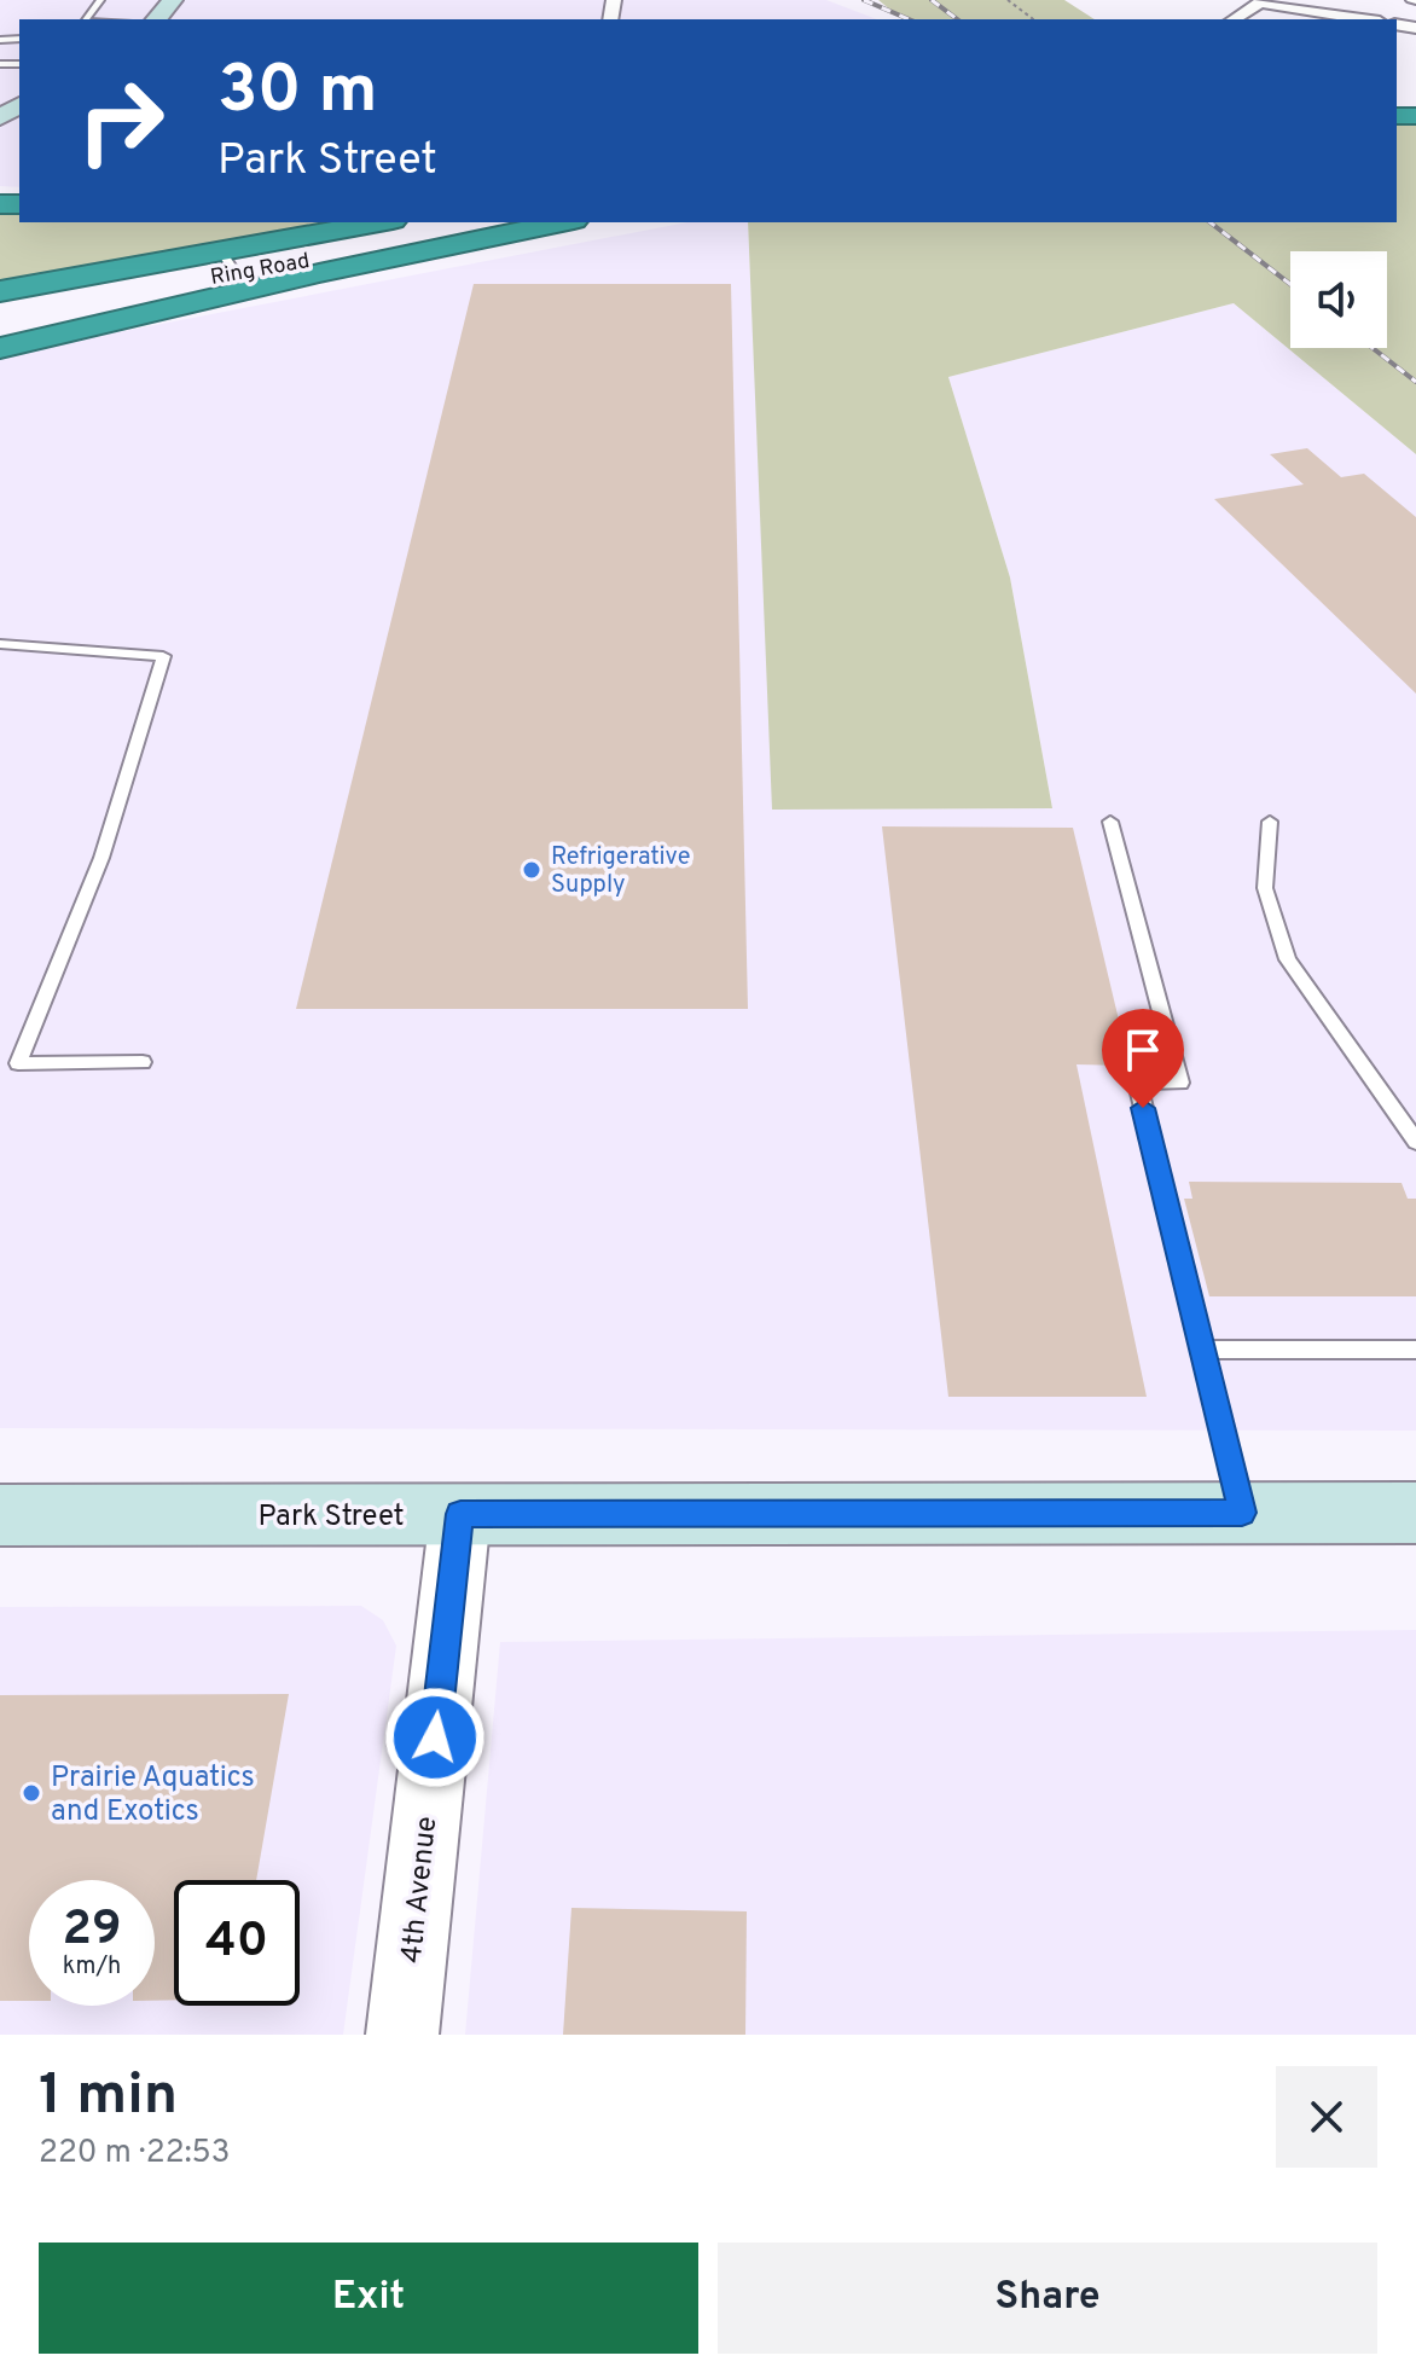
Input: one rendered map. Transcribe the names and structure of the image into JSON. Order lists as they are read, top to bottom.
{
  "streets": {
    "highway": ["Ring Road"],
    "main road": ["Park Street"],
    "street": ["4th Avenue"]
  },
  "crossings": [
    ["Park Street", "4th Avenue"]
  ],
  "places": ["Refrigerative Supply", "Prairie Aquatics and Exotics"],
  "page": {
    "turn": ["30 m", "Park Street"],
    "speed": "29 km/h",
    "limit": "40",
    "heading": ["1 min", "220 m · 22:53"],
    "buttons": ["Exit", "Share"]
  }
}
